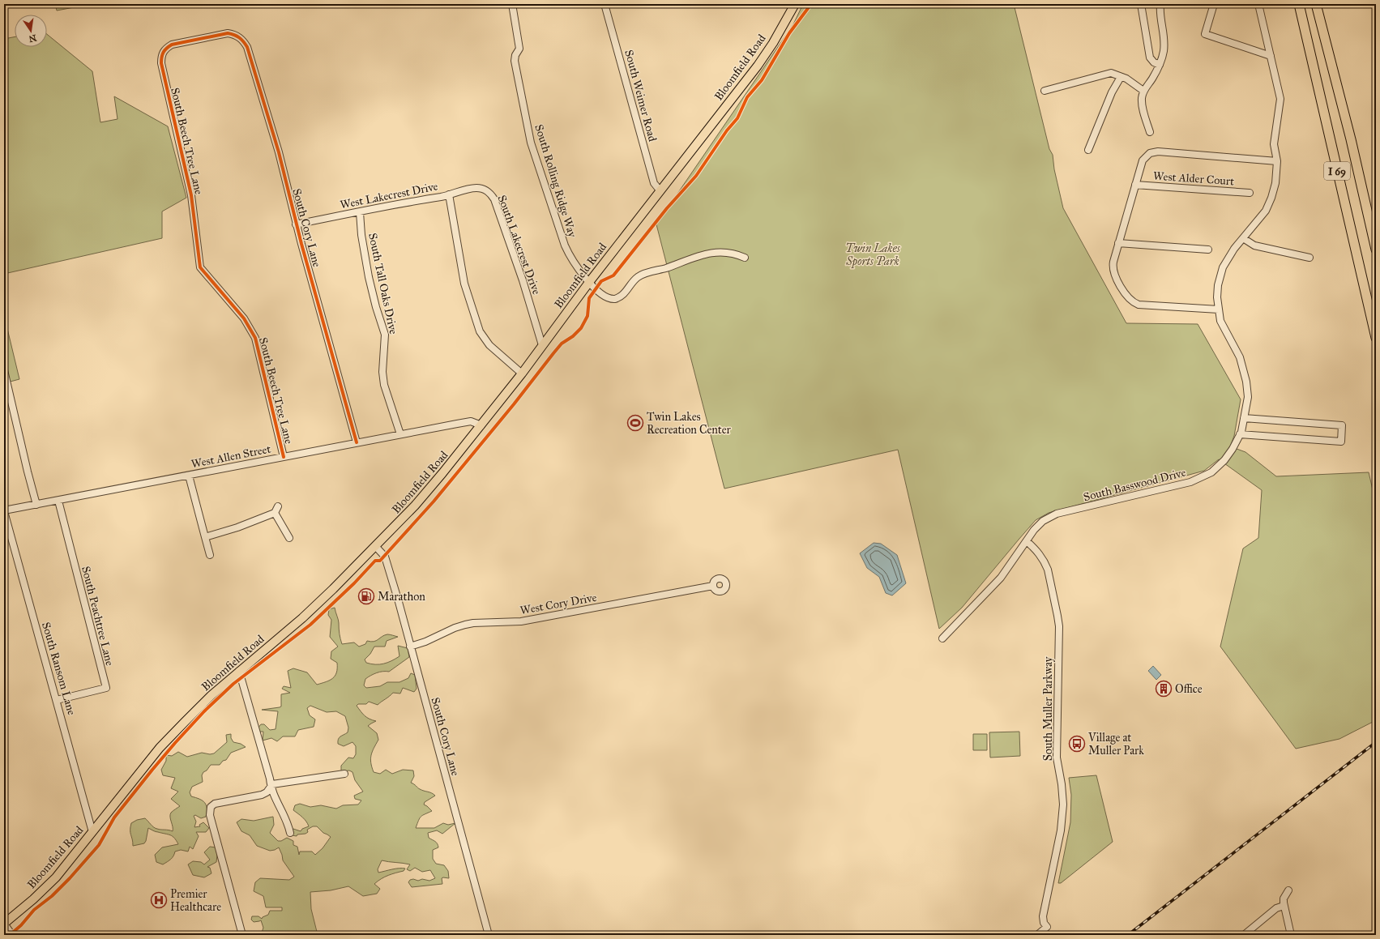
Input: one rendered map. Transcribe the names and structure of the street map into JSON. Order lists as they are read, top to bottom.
{
  "streets": {
    "highway": ["I 69"],
    "main road": ["Bloomfield Road"],
    "street": [
      "South Weimer Road",
      "South Beech Tree Lane",
      "West Alder Court",
      "South Rolling Ridge Way",
      "West Lakecrest Drive",
      "South Cory Lane",
      "South Lakecrest Drive",
      "South Tall Oaks Drive",
      "West Allen Street",
      "South Basswood Drive",
      "West Cory Drive",
      "South Peachtree Lane",
      "South Ransom Lane",
      "South Muller Parkway"
    ]
  },
  "crossings": [
    ["Bloomfield Road", "South Weimer Road"],
    ["Bloomfield Road", "South Rolling Ridge Way"],
    ["Bloomfield Road", "South Cory Lane"],
    ["Bloomfield Road", "South Lakecrest Drive"],
    ["Bloomfield Road", "West Allen Street"],
    ["Bloomfield Road", "South Ransom Lane"],
    ["South Beech Tree Lane", "South Cory Lane"],
    ["South Beech Tree Lane", "West Allen Street"],
    ["West Lakecrest Drive", "South Cory Lane"],
    ["West Lakecrest Drive", "South Lakecrest Drive"],
    ["West Lakecrest Drive", "South Tall Oaks Drive"],
    ["South Cory Lane", "West Allen Street"],
    ["South Cory Lane", "West Cory Drive"],
    ["South Tall Oaks Drive", "West Allen Street"],
    ["West Allen Street", "South Peachtree Lane"],
    ["West Allen Street", "South Ransom Lane"],
    ["South Basswood Drive", "South Muller Parkway"],
    ["South Peachtree Lane", "South Ransom Lane"]
  ],
  "parks": ["Twin Lakes Sports Park"],
  "places": {
    "sports": ["Twin Lakes Recreation Center"],
    "fuel station": ["Marathon"],
    "building": ["Office"],
    "bus stop": ["Village at Muller Park"],
    "hospital": ["Premier Healthcare"]
  },
  "north": "bottom"
}
